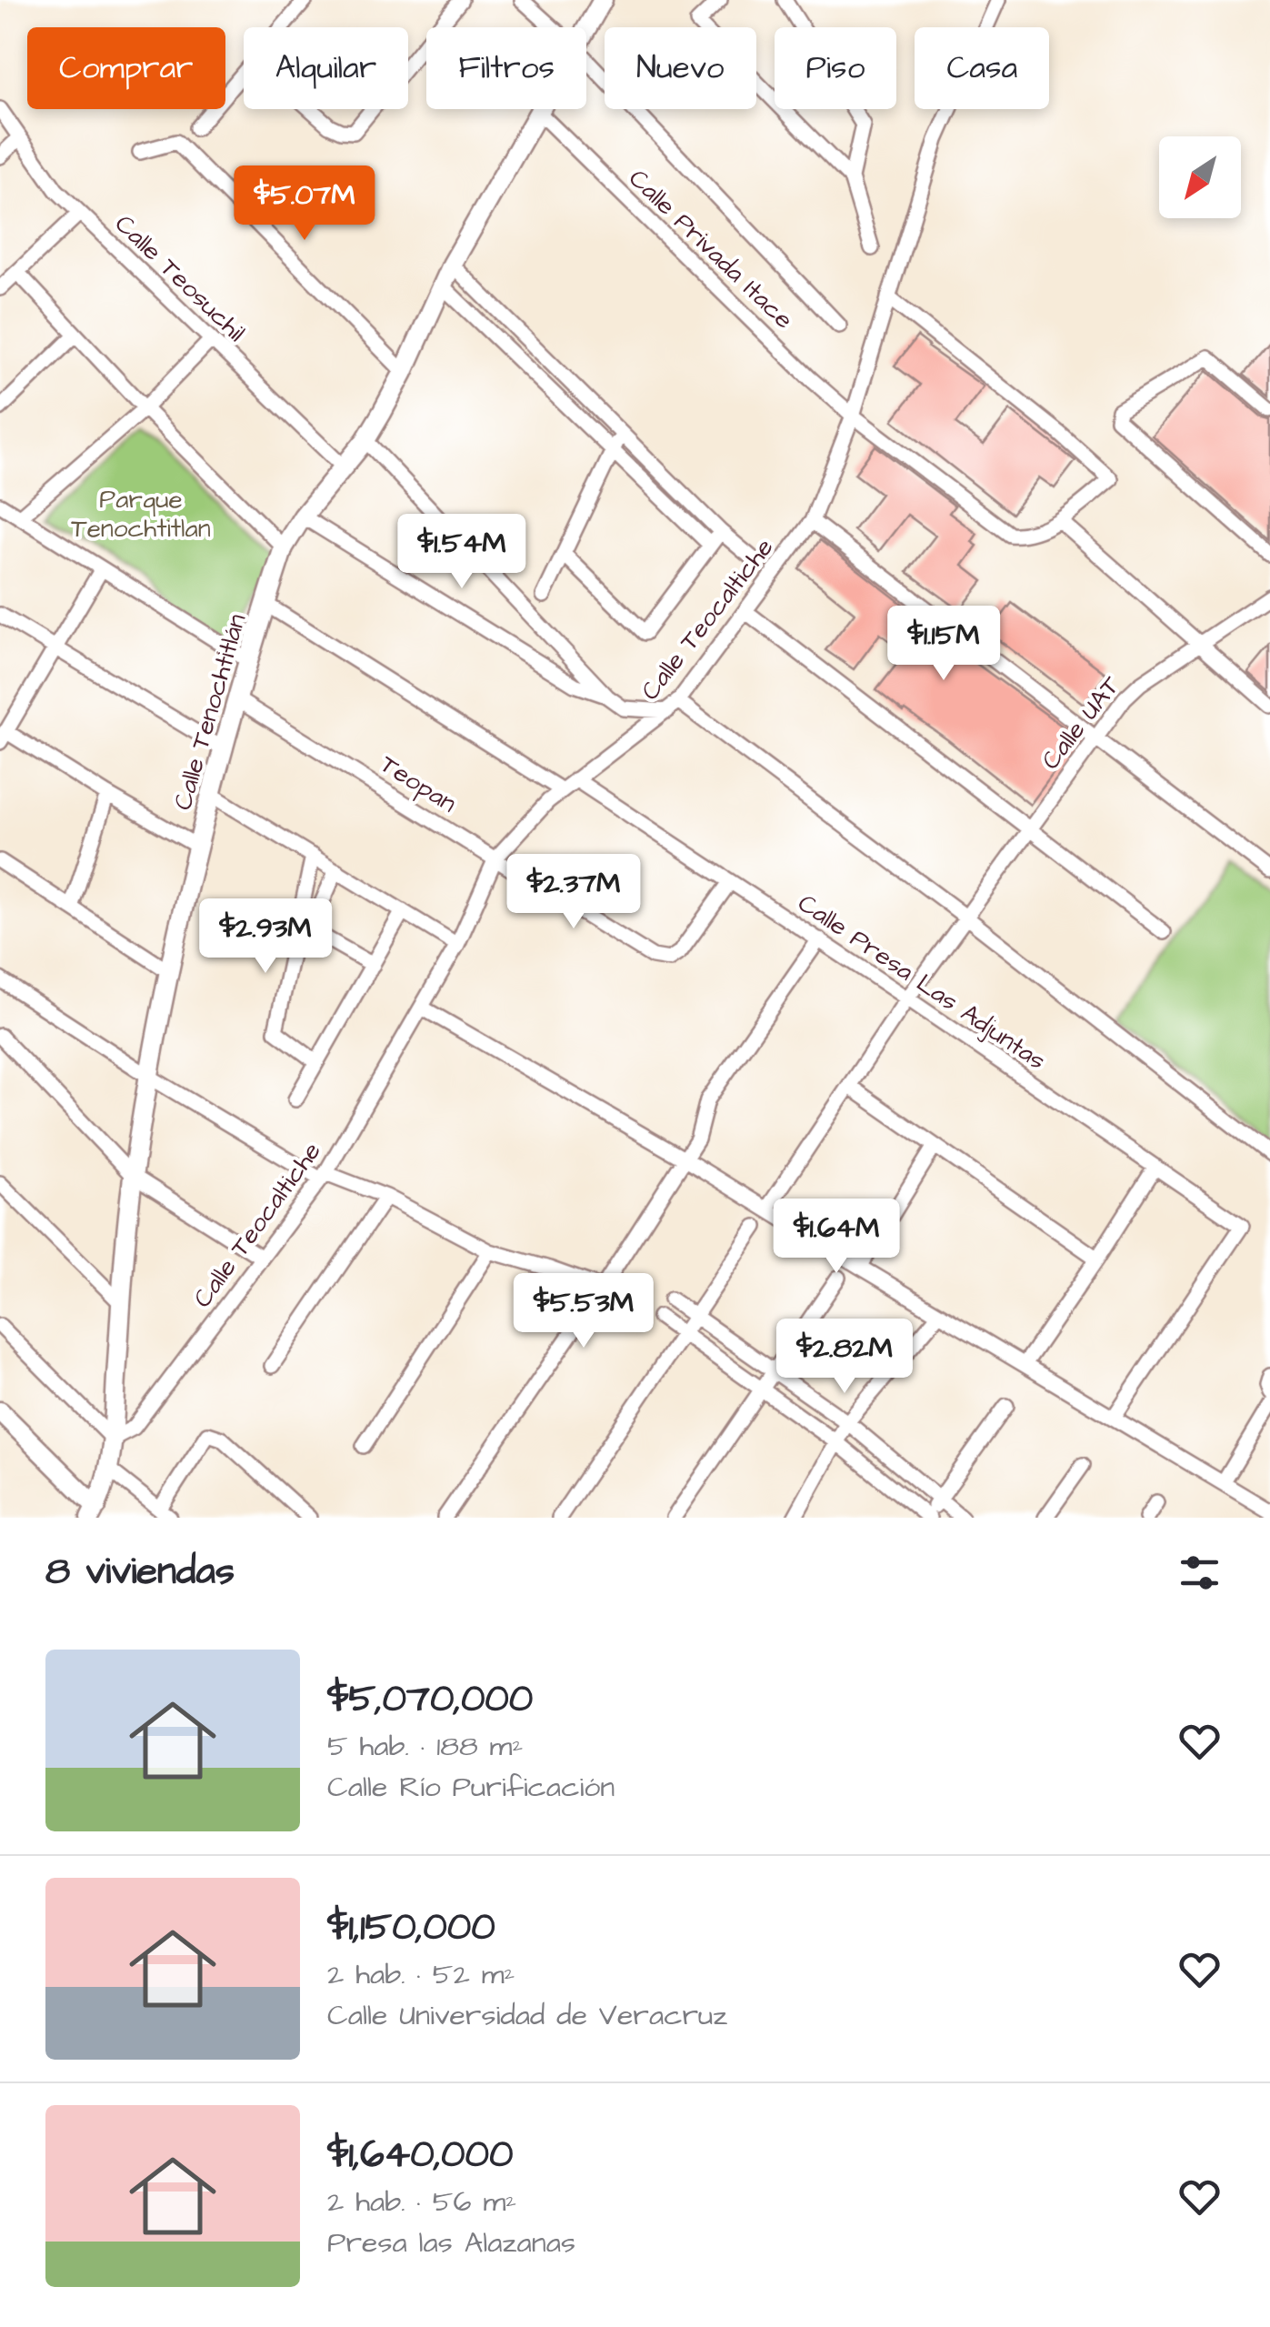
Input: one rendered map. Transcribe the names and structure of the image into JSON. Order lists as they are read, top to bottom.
{
  "streets": {
    "street": [
      "Calle Privada Itace",
      "Calle Teosuchil",
      "Calle Teocaltiche",
      "Calle Tenochtitlán",
      "Calle UAT",
      "Teopan",
      "Calle Presa Las Adjuntas"
    ]
  },
  "crossings": [
    ["Calle Privada Itace", "Calle Teocaltiche"],
    ["Calle Privada Itace", "Calle Tenochtitlán"],
    ["Calle Teosuchil", "Calle Tenochtitlán"],
    ["Calle Teocaltiche", "Calle Tenochtitlán"],
    ["Calle Teocaltiche", "Teopan"],
    ["Calle Teocaltiche", "Calle Presa Las Adjuntas"],
    ["Calle Tenochtitlán", "Teopan"],
    ["Calle UAT", "Calle Presa Las Adjuntas"],
    ["Teopan", "Calle Presa Las Adjuntas"]
  ],
  "parks": ["Parque Tenochtitlan"],
  "north": "bottom left",
  "page": {
    "chip": [
      "Comprar",
      "Alquilar",
      "Filtros",
      "Nuevo",
      "Piso",
      "Casa"
    ],
    "price": [
      "$5.07M",
      "$1.54M",
      "$1.15M",
      "$2.37M",
      "$2.93M",
      "$1.64M",
      "$5.53M",
      "$2.82M"
    ],
    "heading": "8 viviendas",
    "list": [
      {
        "name": "$5,070,000",
        "note": "5 hab. · 188 m² · Calle Río Purificación"
      },
      {
        "name": "$1,150,000",
        "note": "2 hab. · 52 m² · Calle Universidad de Veracruz"
      },
      {
        "name": "$1,640,000",
        "note": "2 hab. · 56 m² · Presa las Alazanas"
      }
    ]
  }
}
